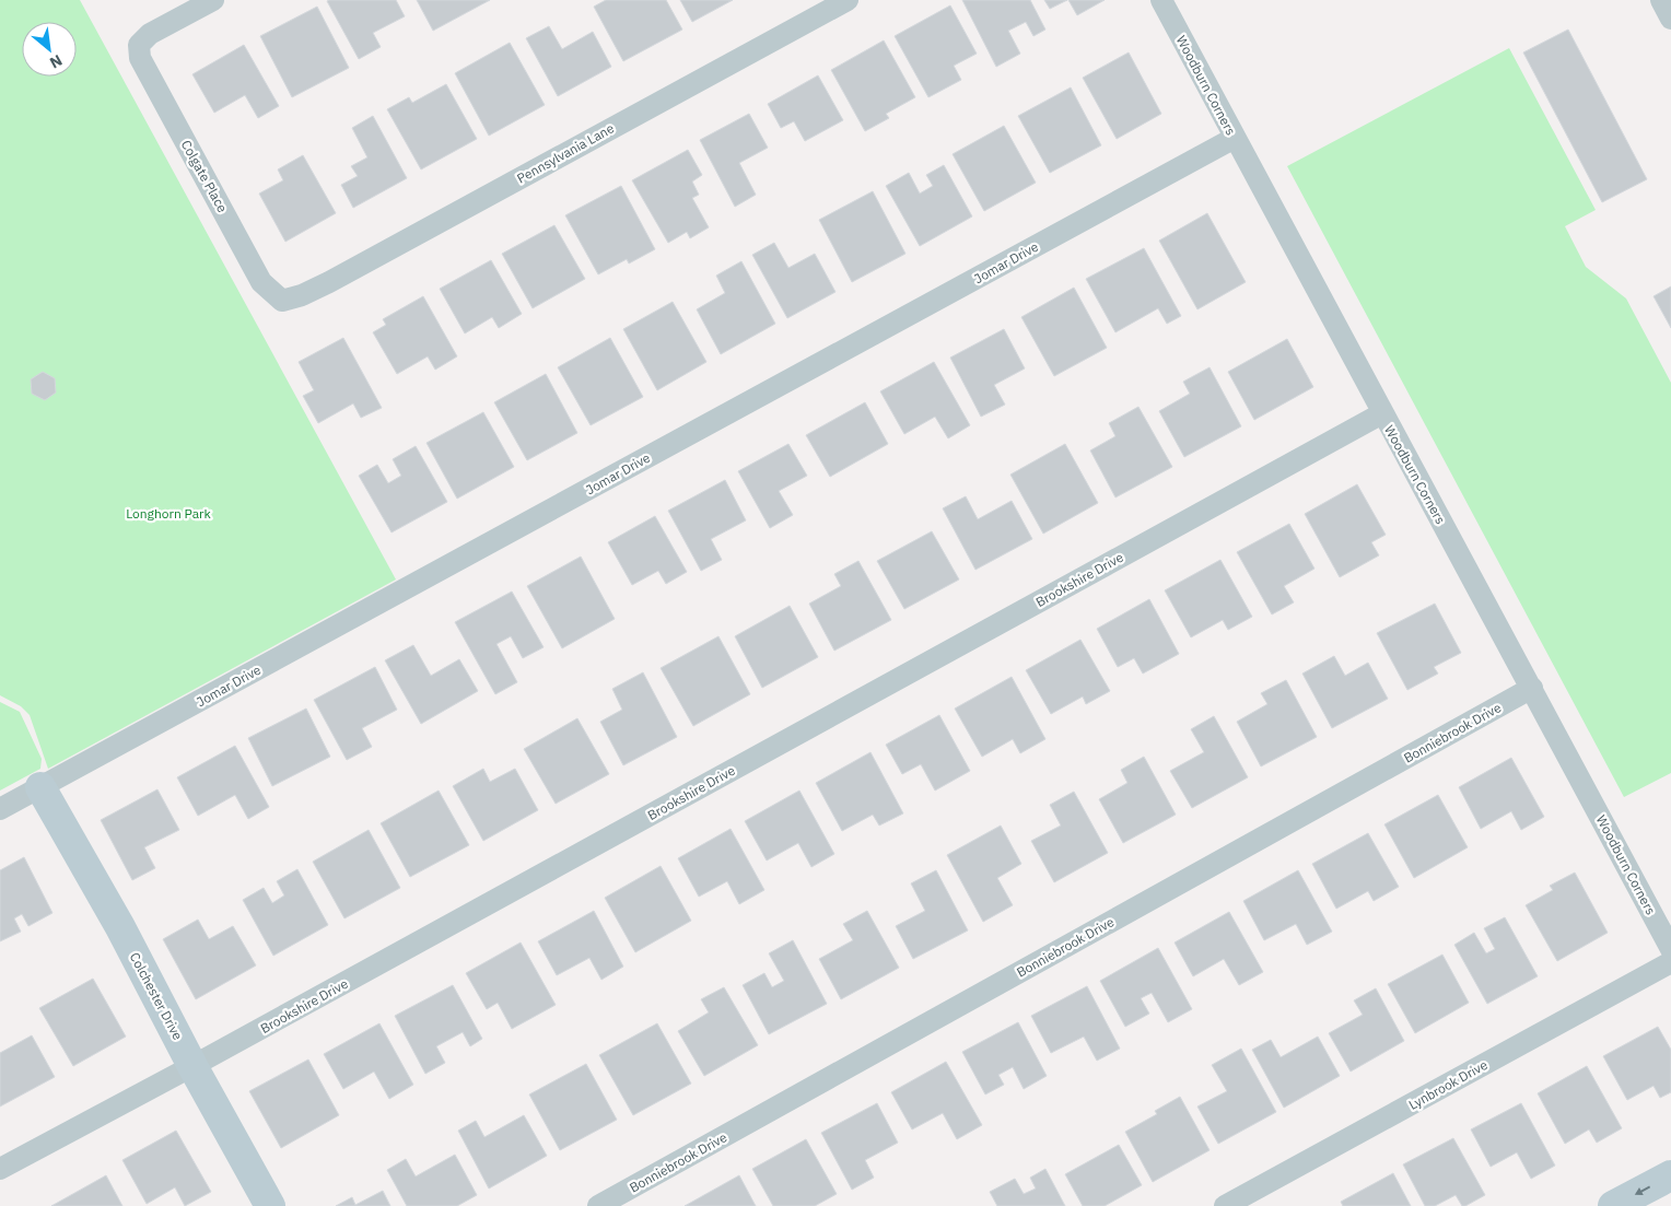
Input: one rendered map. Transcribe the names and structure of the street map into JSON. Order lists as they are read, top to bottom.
{
  "streets": {
    "street": [
      "Woodburn Corners",
      "Pennsylvania Lane",
      "Colgate Place",
      "Jomar Drive",
      "Brookshire Drive",
      "Bonniebrook Drive",
      "Colchester Drive",
      "Lynbrook Drive"
    ]
  },
  "crossings": [
    ["Woodburn Corners", "Jomar Drive"],
    ["Woodburn Corners", "Brookshire Drive"],
    ["Woodburn Corners", "Bonniebrook Drive"],
    ["Pennsylvania Lane", "Colgate Place"],
    ["Jomar Drive", "Colchester Drive"],
    ["Brookshire Drive", "Colchester Drive"]
  ],
  "parks": ["Longhorn Park"],
  "north": "bottom right"
}
